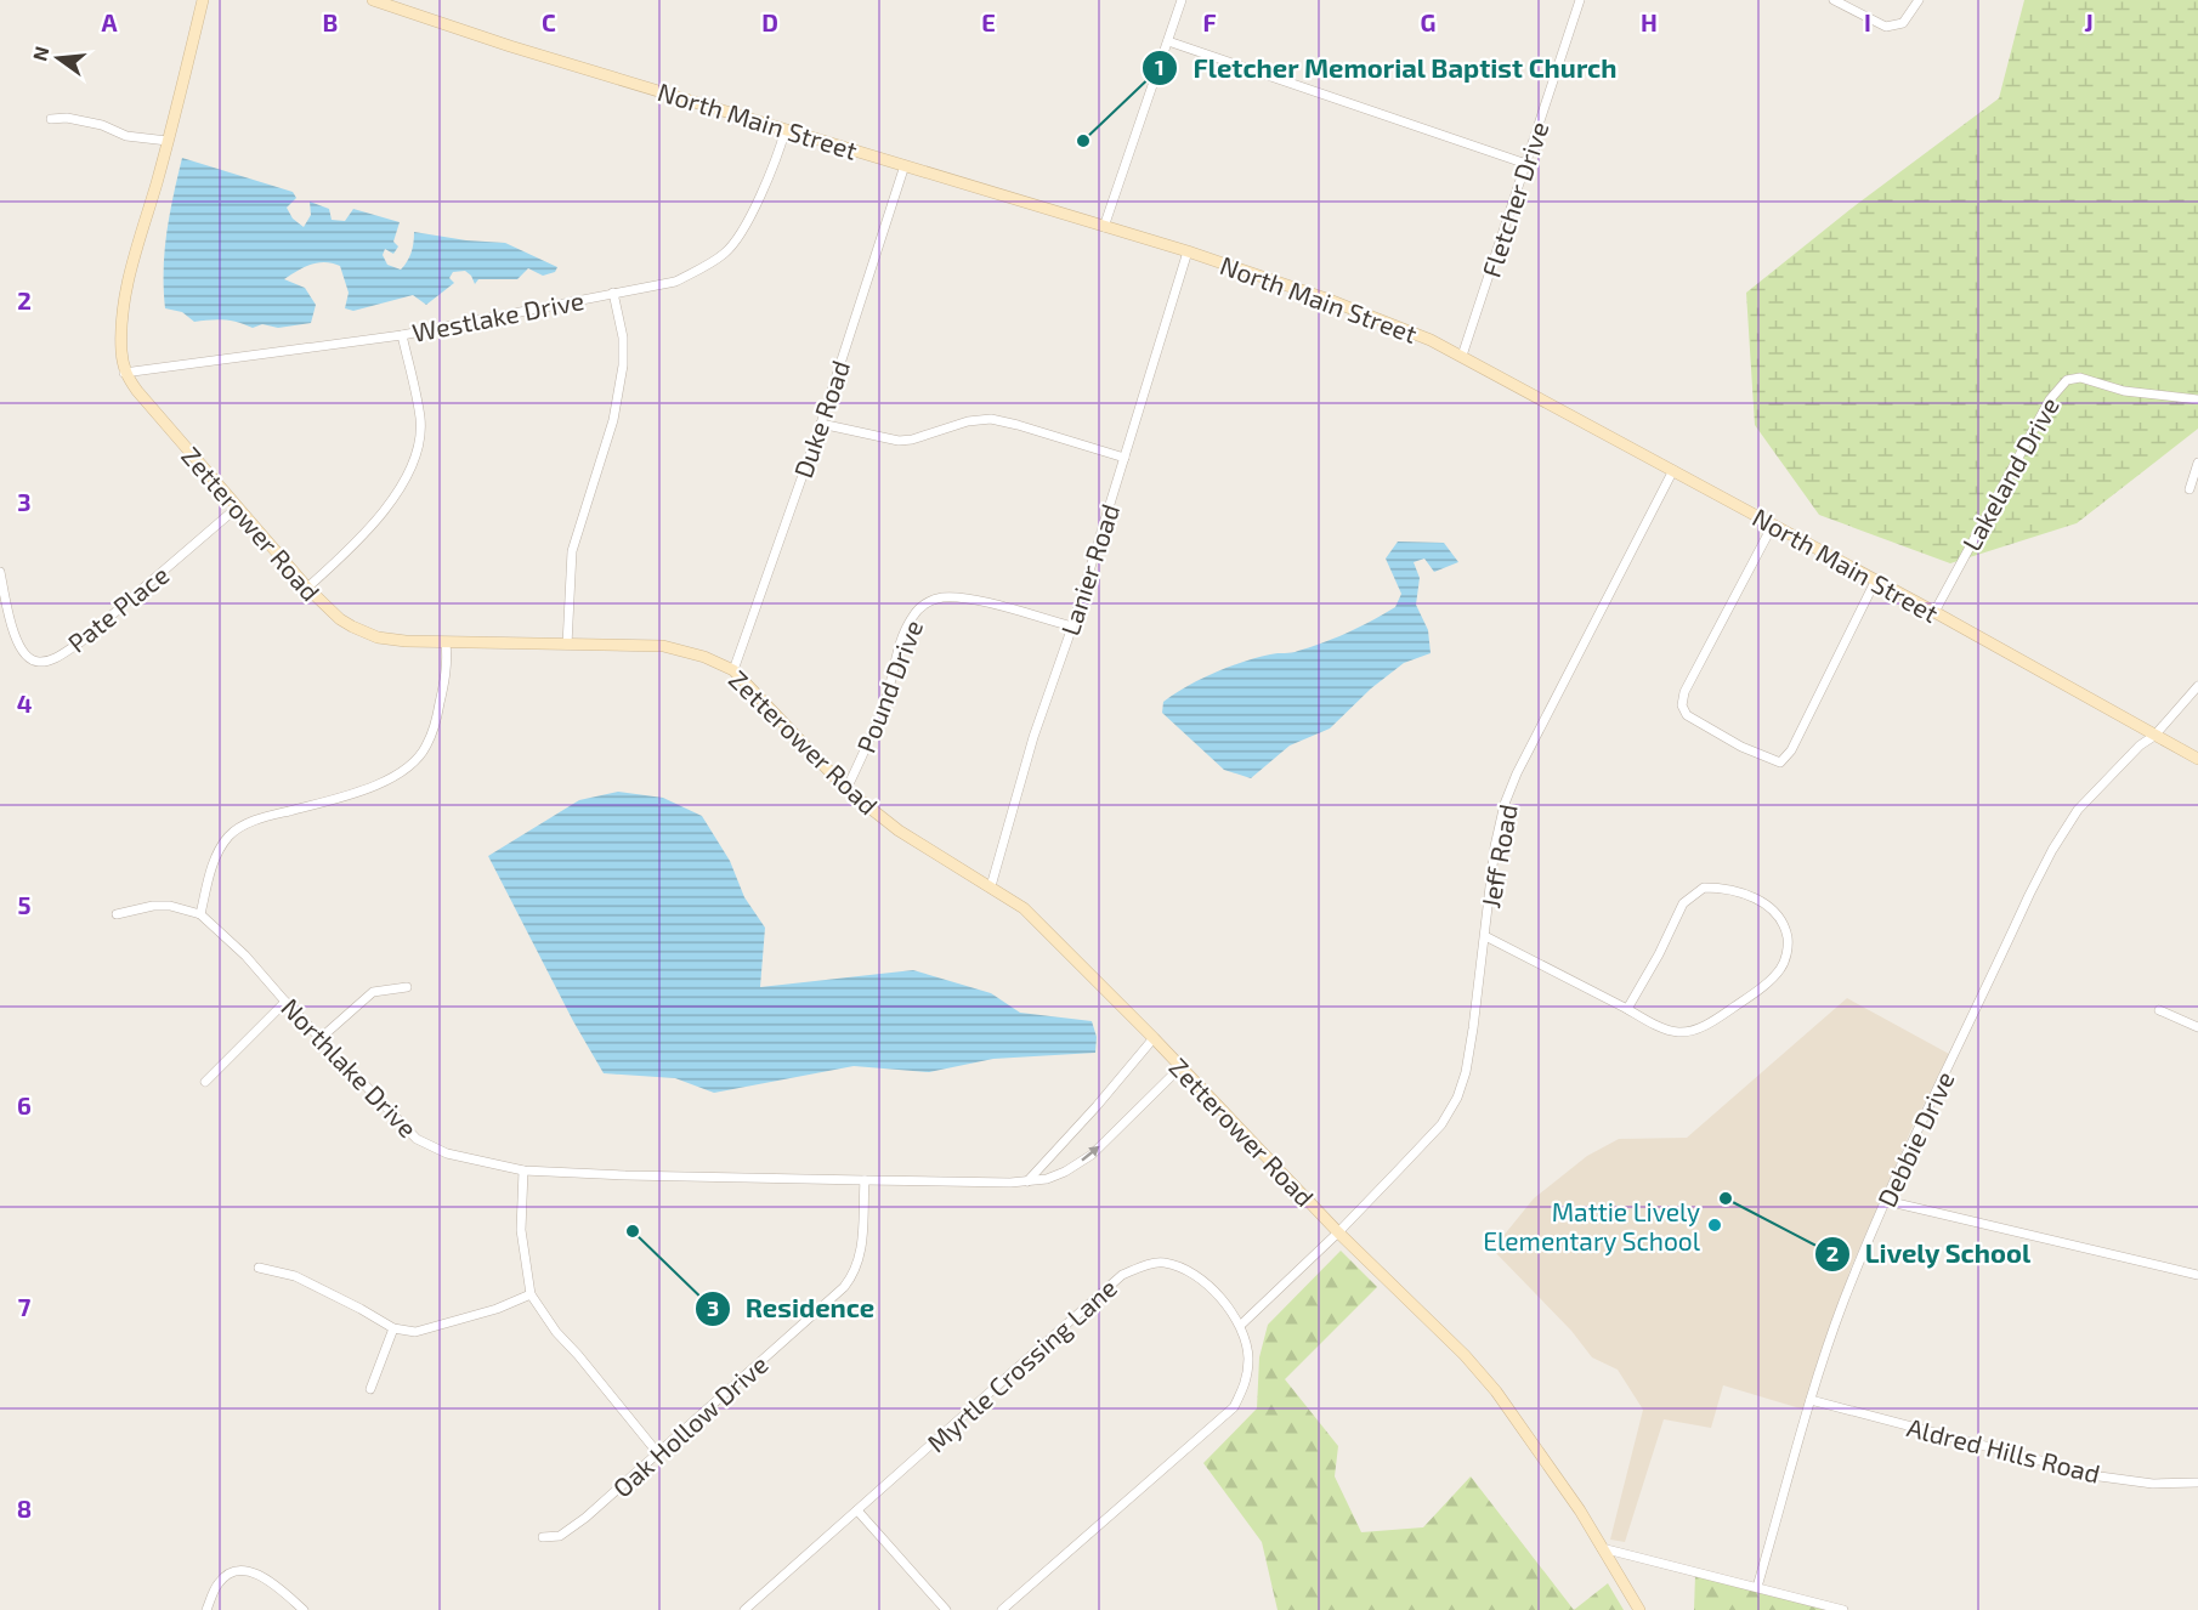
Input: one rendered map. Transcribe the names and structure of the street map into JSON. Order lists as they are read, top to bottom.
{
  "streets": {
    "street": [
      "North Main Street",
      "Fletcher Drive",
      "Westlake Drive",
      "Duke Road",
      "Lakeland Drive",
      "Zetterower Road",
      "Lanier Road",
      "Pate Place",
      "Pound Drive",
      "Jeff Road",
      "Northlake Drive",
      "Debbie Drive",
      "Myrtle Crossing Lane",
      "Oak Hollow Drive",
      "Aldred Hills Road"
    ]
  },
  "crossings": [
    ["North Main Street", "Fletcher Drive"],
    ["North Main Street", "Westlake Drive"],
    ["North Main Street", "Duke Road"],
    ["North Main Street", "Lakeland Drive"],
    ["North Main Street", "Lanier Road"],
    ["North Main Street", "Jeff Road"],
    ["North Main Street", "Debbie Drive"],
    ["Westlake Drive", "Zetterower Road"],
    ["Duke Road", "Zetterower Road"],
    ["Zetterower Road", "Lanier Road"],
    ["Zetterower Road", "Pate Place"],
    ["Zetterower Road", "Pound Drive"],
    ["Zetterower Road", "Jeff Road"],
    ["Zetterower Road", "Northlake Drive"],
    ["Lanier Road", "Pound Drive"],
    ["Jeff Road", "Myrtle Crossing Lane"],
    ["Northlake Drive", "Oak Hollow Drive"],
    ["Debbie Drive", "Aldred Hills Road"]
  ],
  "places": [
    "Fletcher Memorial Baptist Church",
    "Lively School",
    "Mattie Lively Elementary School",
    "Residence"
  ],
  "north": "left",
  "grid": {
    "columns": [
      "A",
      "B",
      "C",
      "D",
      "E",
      "F",
      "G",
      "H",
      "I",
      "J"
    ],
    "rows": [
      "2",
      "3",
      "4",
      "5",
      "6",
      "7",
      "8"
    ]
  }
}
